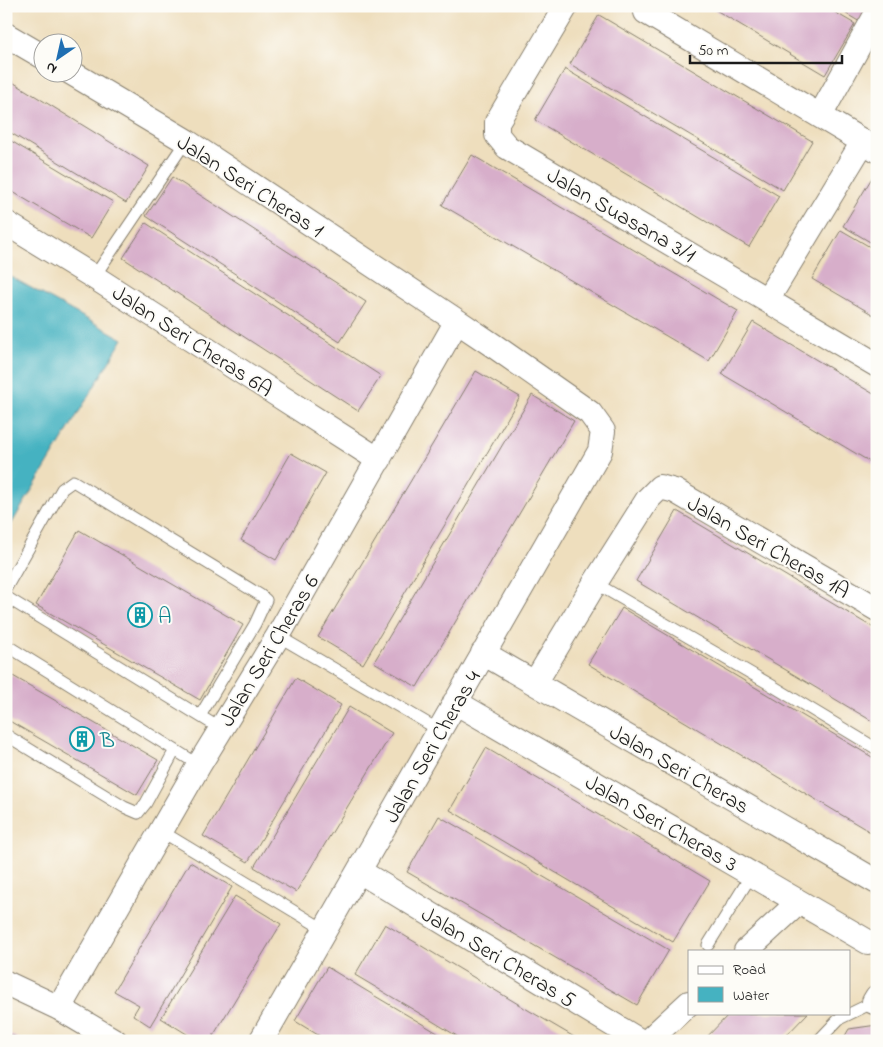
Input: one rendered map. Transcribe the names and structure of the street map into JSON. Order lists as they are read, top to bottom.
{
  "streets": {
    "street": [
      "Jalan Seri Cheras 1",
      "Jalan Suasana 3/1",
      "Jalan Seri Cheras 6A",
      "Jalan Seri Cheras 1A",
      "Jalan Seri Cheras 6",
      "Jalan Seri Cheras 4",
      "Jalan Seri Cheras",
      "Jalan Seri Cheras 3",
      "Jalan Seri Cheras 5"
    ]
  },
  "crossings": [
    ["Jalan Seri Cheras 1", "Jalan Seri Cheras 6"],
    ["Jalan Seri Cheras 1", "Jalan Seri Cheras 4"],
    ["Jalan Seri Cheras 6A", "Jalan Seri Cheras 6"],
    ["Jalan Seri Cheras 6", "Jalan Seri Cheras 4"],
    ["Jalan Seri Cheras 4", "Jalan Seri Cheras"],
    ["Jalan Seri Cheras 4", "Jalan Seri Cheras 3"],
    ["Jalan Seri Cheras 4", "Jalan Seri Cheras 5"]
  ],
  "places": {
    "building": ["A", "B"]
  },
  "legend": ["Road", "Water"],
  "scale_bar": "50 m",
  "north": "bottom left"
}
